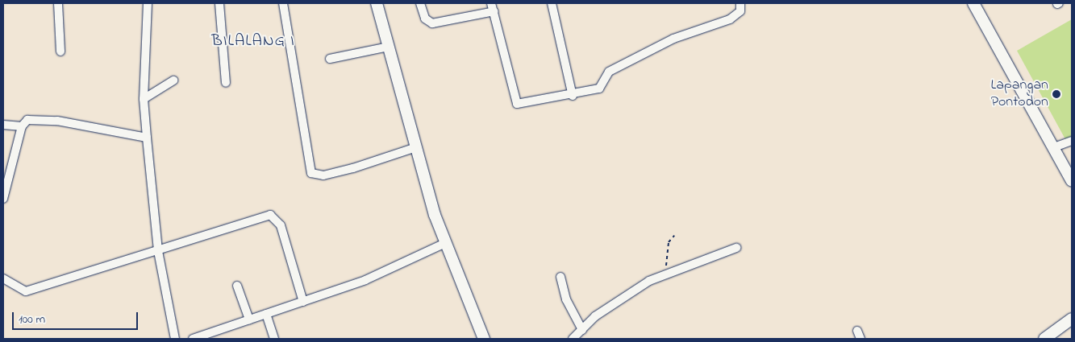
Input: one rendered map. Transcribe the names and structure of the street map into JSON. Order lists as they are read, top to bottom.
{
  "districts": ["BILALANG I"],
  "places": ["Lapangan Pontodon"],
  "scale_bar": "100 m"
}
